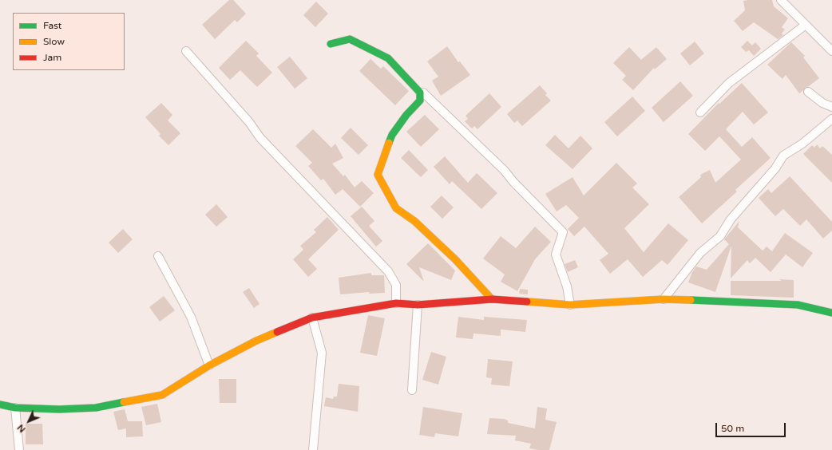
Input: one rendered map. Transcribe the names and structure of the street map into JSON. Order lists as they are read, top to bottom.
{
  "legend": ["Fast", "Slow", "Jam"],
  "scale_bar": "50 m",
  "north": "bottom left"
}
